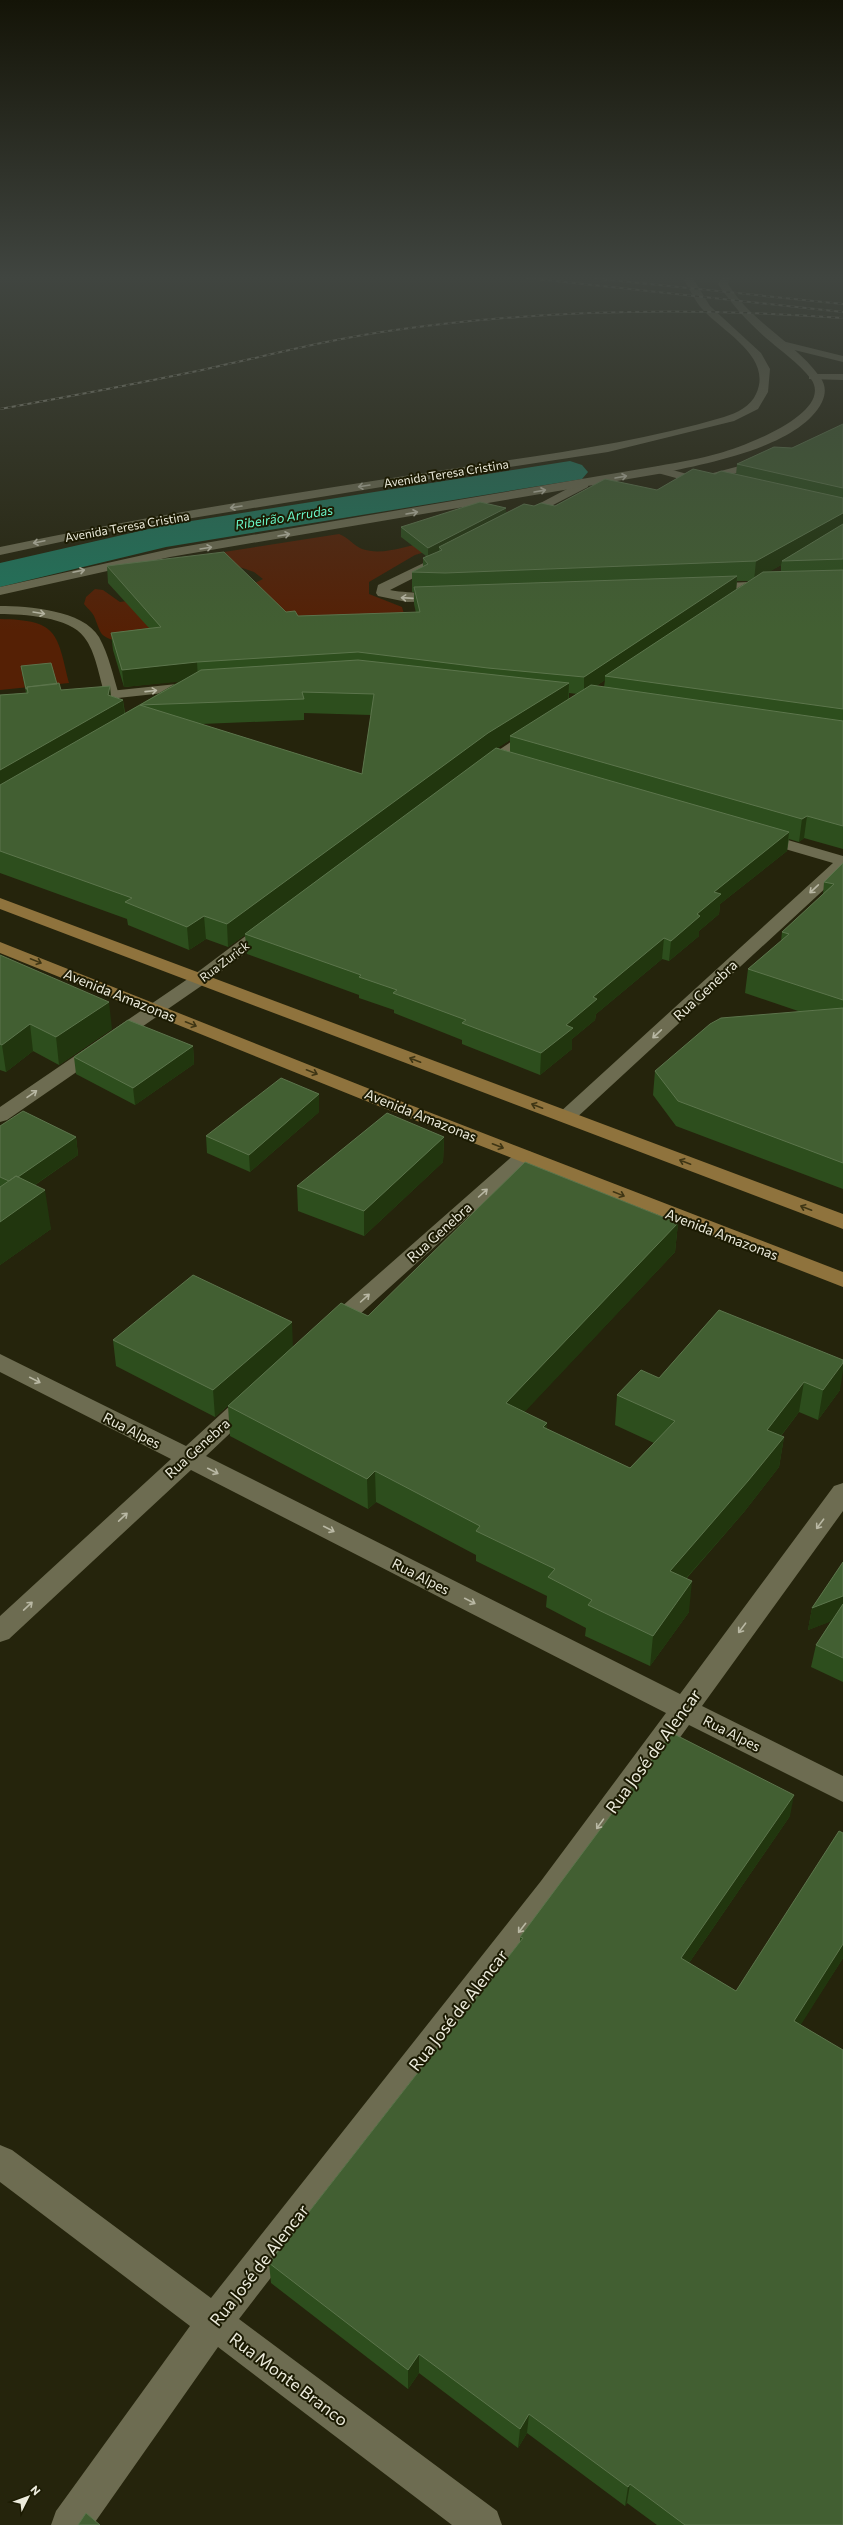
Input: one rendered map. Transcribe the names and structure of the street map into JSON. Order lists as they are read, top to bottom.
{
  "streets": {
    "main road": ["Avenida Amazonas"],
    "street": [
      "Avenida Teresa Cristina",
      "Rua Zurick",
      "Rua Genebra",
      "Rua Alpes",
      "Rua José de Alencar",
      "Rua Monte Branco"
    ]
  },
  "crossings": [
    ["Rua Zurick", "Avenida Amazonas"],
    ["Rua Genebra", "Avenida Amazonas"],
    ["Rua Genebra", "Rua Alpes"],
    ["Rua Alpes", "Rua José de Alencar"],
    ["Rua José de Alencar", "Rua Monte Branco"]
  ],
  "one_way": ["Rua Zurick", "Rua Alpes", "Rua José de Alencar"],
  "water": ["Ribeirão Arrudas"],
  "north": "top right"
}
